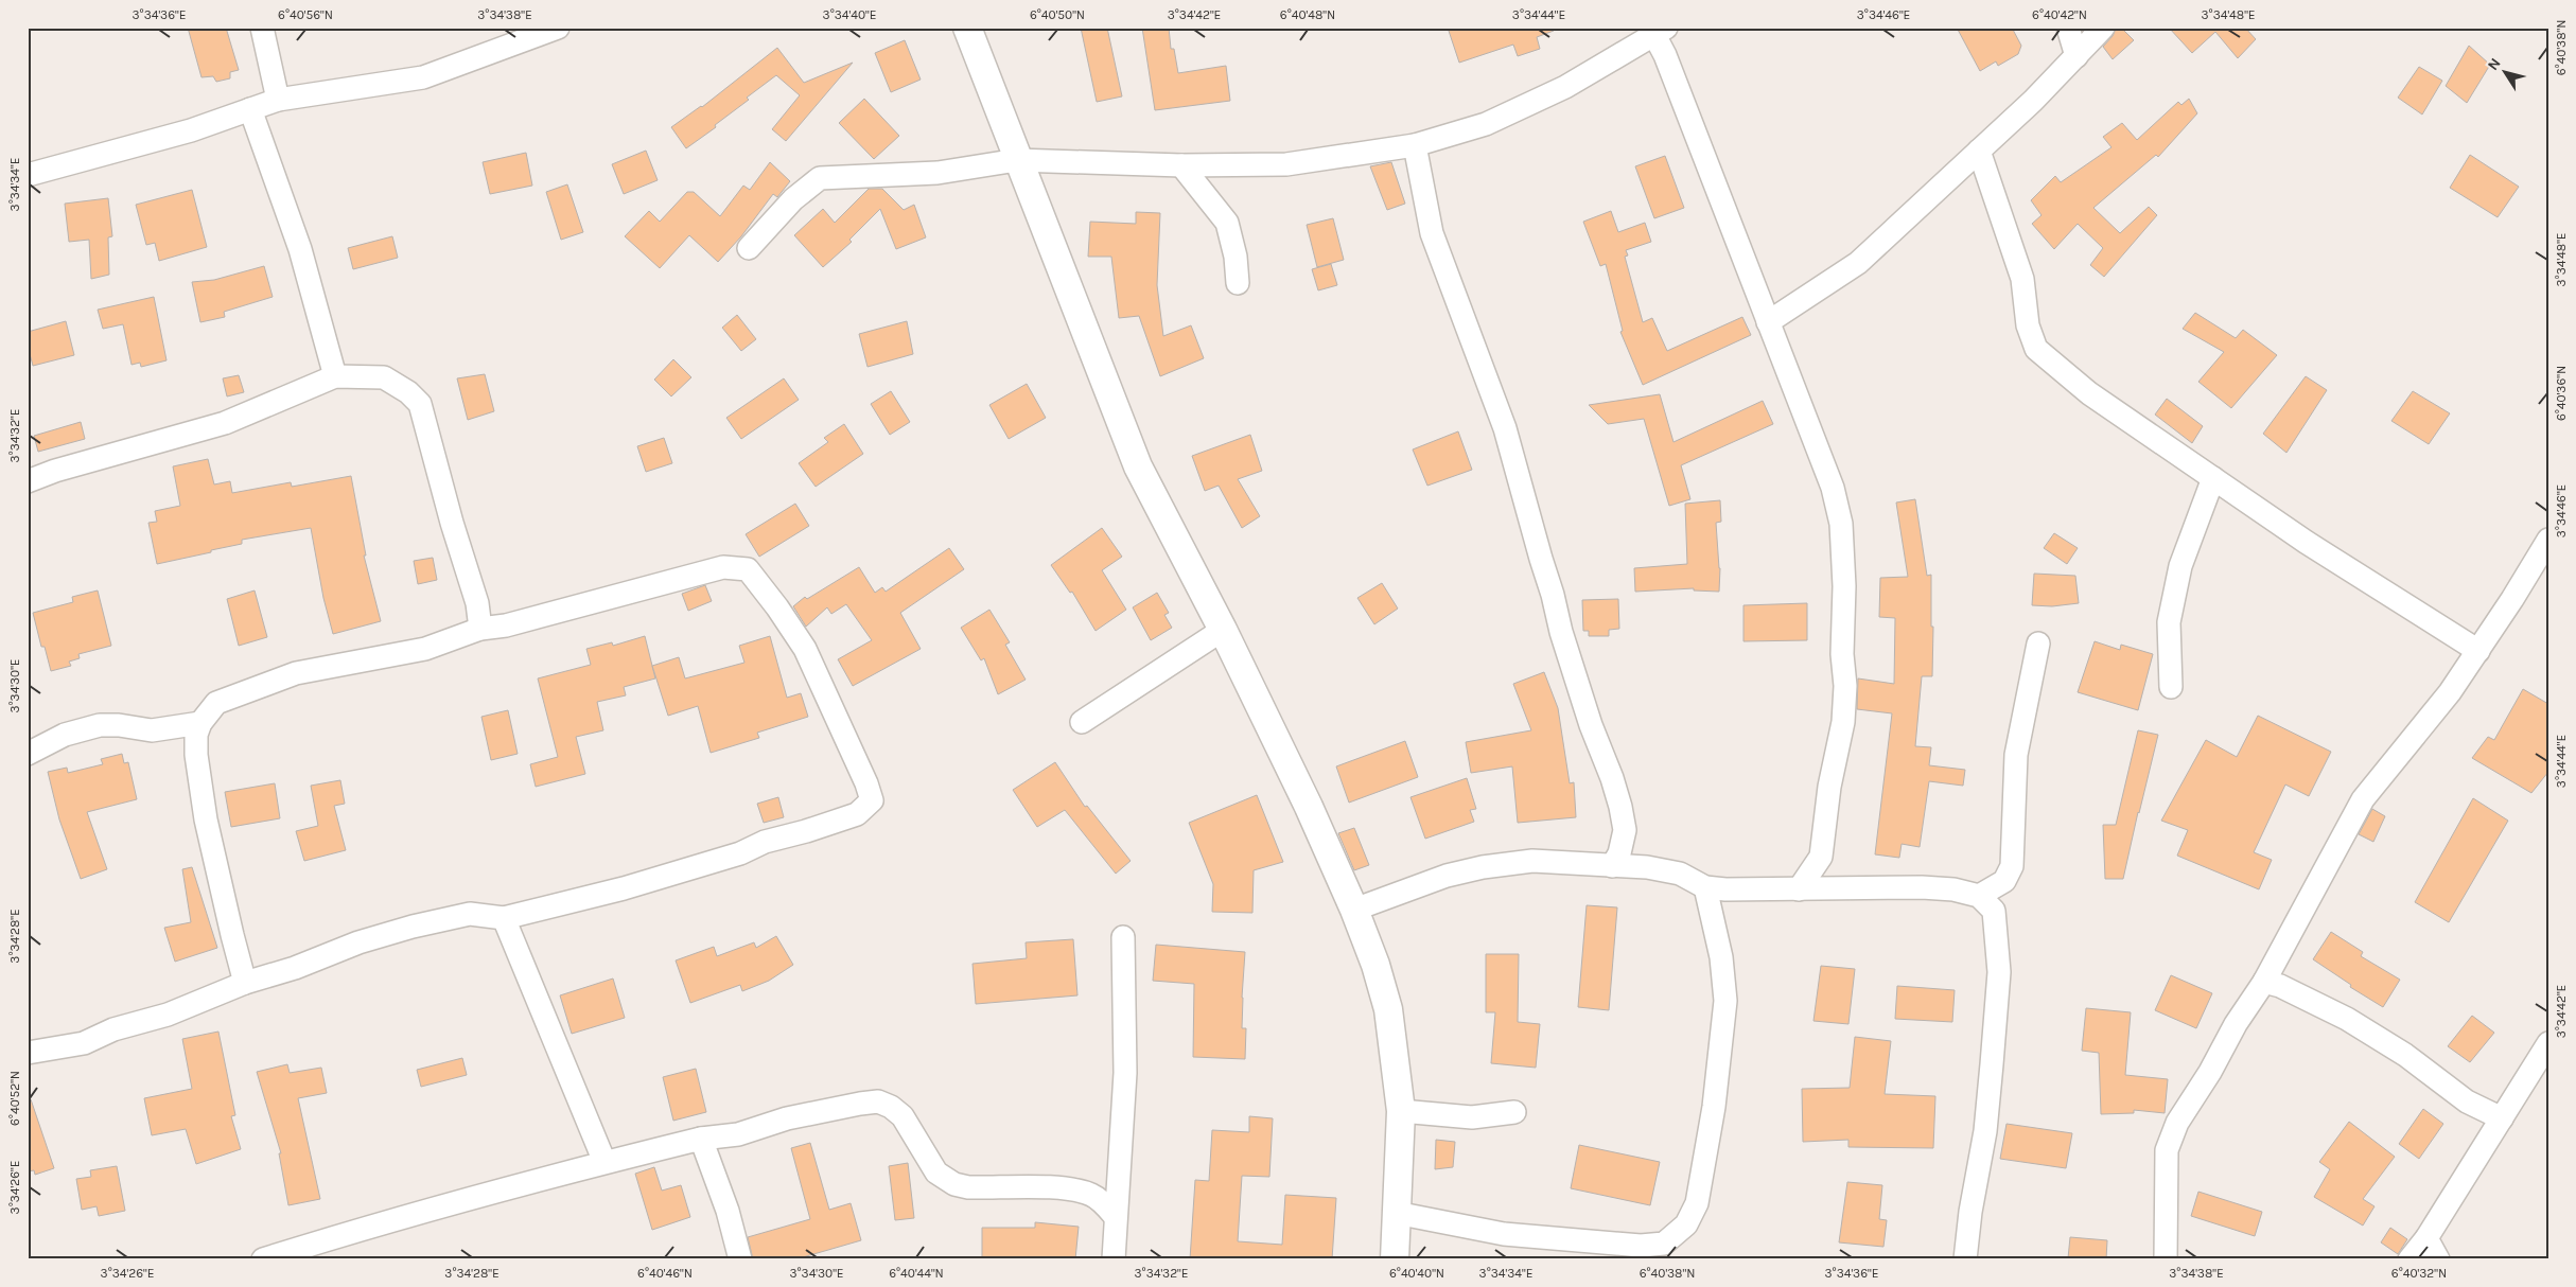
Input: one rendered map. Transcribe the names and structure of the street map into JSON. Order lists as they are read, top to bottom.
{
  "north": "top left",
  "coordinates": [
    "3°34'36\"E",
    "6°40'56\"N",
    "3°34'38\"E",
    "3°34'40\"E",
    "6°40'50\"N",
    "3°34'42\"E",
    "6°40'48\"N",
    "3°34'44\"E",
    "3°34'46\"E",
    "6°40'42\"N",
    "3°34'48\"E",
    "6°40'38\"N",
    "3°34'34\"E",
    "6°40'36\"N",
    "3°34'32\"E",
    "3°34'30\"E",
    "3°34'28\"E",
    "6°40'52\"N",
    "3°34'26\"E",
    "6°40'46\"N",
    "6°40'44\"N",
    "6°40'40\"N",
    "6°40'32\"N"
  ]
}
